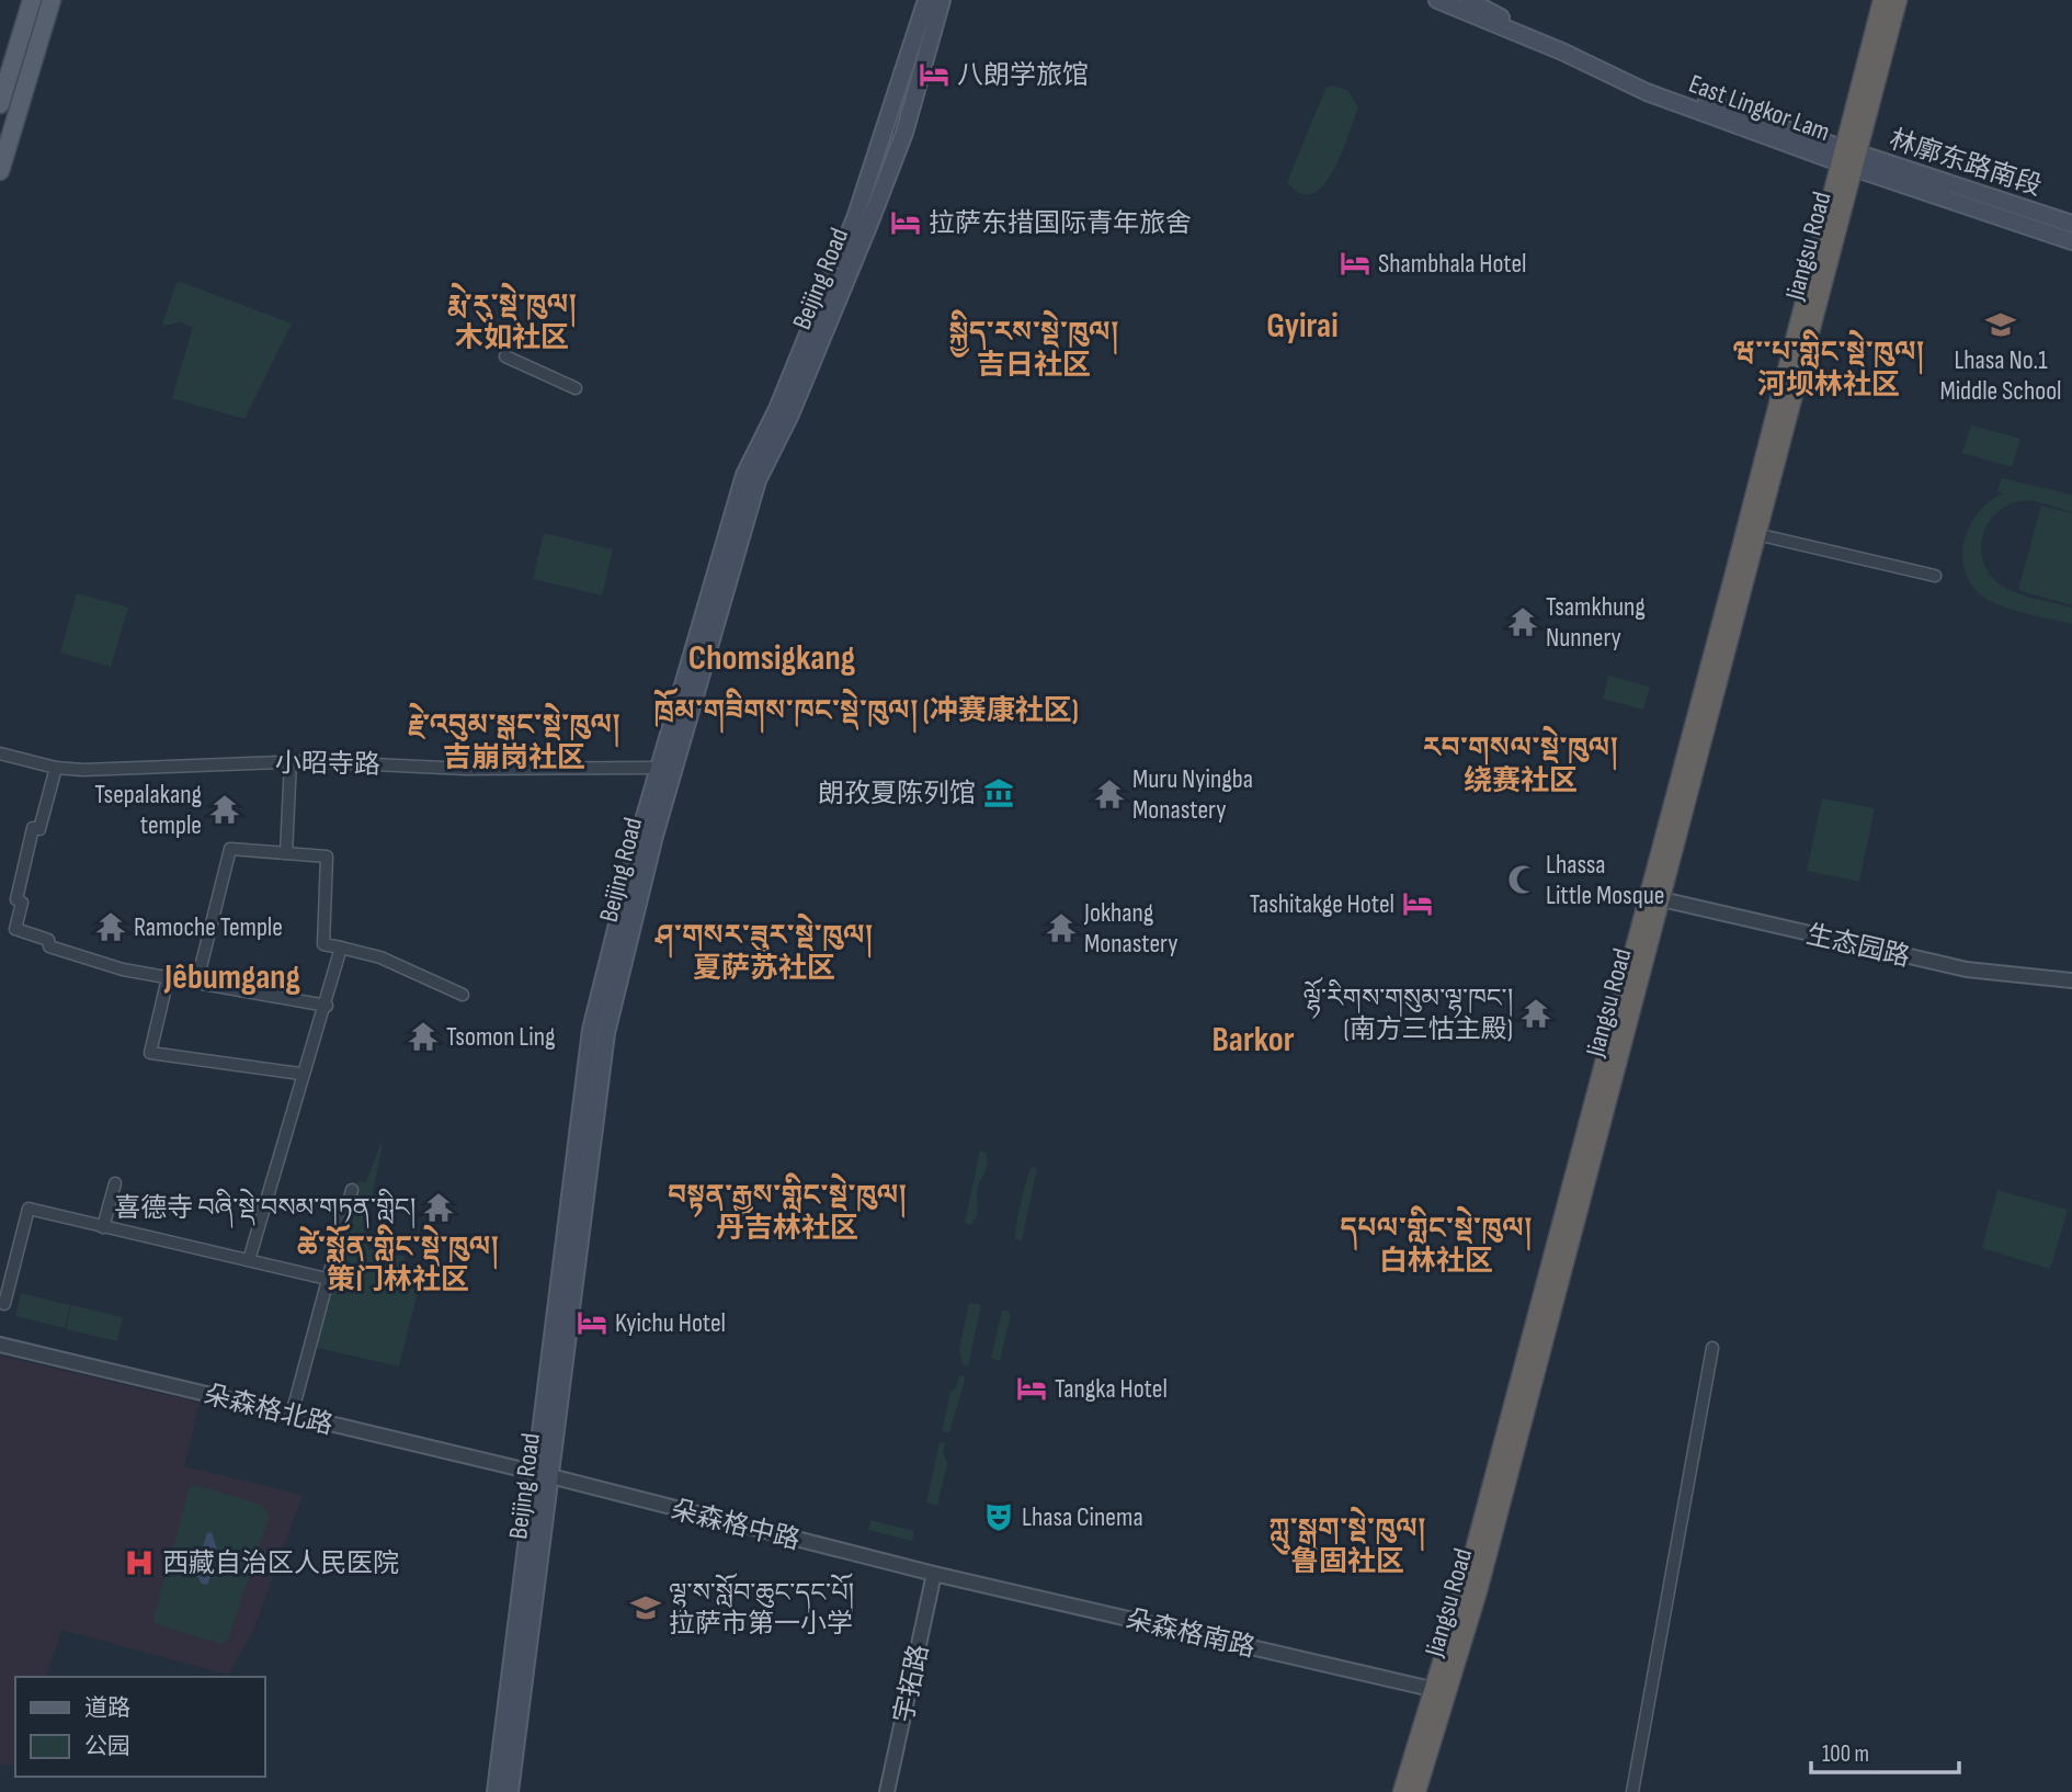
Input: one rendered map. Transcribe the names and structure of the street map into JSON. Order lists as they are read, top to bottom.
{
  "streets": {
    "highway": ["Jiangsu Road"],
    "main road": ["East Lingkor Lam", "林廓东路南段", "Beijing Road"],
    "street": [
      "小昭寺路",
      "生态园路",
      "朵森格北路",
      "朵森格中路",
      "朵森格南路",
      "宇拓路"
    ]
  },
  "crossings": [
    ["East Lingkor Lam", "林廓东路南段"],
    ["East Lingkor Lam", "Jiangsu Road"],
    ["林廓东路南段", "Jiangsu Road"],
    ["Jiangsu Road", "生态园路"],
    ["Jiangsu Road", "朵森格南路"],
    ["Beijing Road", "小昭寺路"],
    ["Beijing Road", "朵森格北路"],
    ["Beijing Road", "朵森格中路"],
    ["朵森格北路", "朵森格中路"],
    ["朵森格中路", "朵森格南路"],
    ["朵森格中路", "宇拓路"],
    ["朵森格南路", "宇拓路"]
  ],
  "districts": [
    "རྨེ་རུ་སྡེ་ཁུལ། 木如社区",
    "Gyirai",
    "སྐྱིད་རས་སྡེ་ཁུལ། 吉日社区",
    "ཝ་་པ་གླིང་སྡེ་ཁུལ། 河坝林社区",
    "Chomsigkang",
    "ཁྲོམ་གཟིགས་ཁང་སྡེ་ཁུལ། (冲赛康社区)",
    "རྗེ་འབུམ་སྒང་སྡེ་ཁུལ། 吉崩岗社区",
    "རབ་གསལ་སྡེ་ཁུལ། 绕赛社区",
    "ཤ་གསར་ཟུར་སྡེ་ཁུལ། 夏萨苏社区",
    "Jêbumgang",
    "Barkor",
    "བསྟན་རྒྱས་གླིང་སྡེ་ཁུལ། 丹吉林社区",
    "དཔལ་གླིང་སྡེ་ཁུལ། 白林社区",
    "ཚེ་སྨོན་གླིང་སྡེ་ཁུལ། 策门林社区",
    "ཀླུ་སྒུག་སྡེ་ཁུལ། 鲁固社区"
  ],
  "places": {
    "hotel": [
      "八朗学旅馆",
      "拉萨东措国际青年旅舍",
      "Shambhala Hotel",
      "Tashitakge Hotel",
      "Kyichu Hotel",
      "Tangka Hotel"
    ],
    "school or university": ["Lhasa No.1 Middle School", "ལྷ་ས་སློབ་ཆུང་དང་པོ། 拉萨市第一小学"],
    "temple": [
      "Tsamkhung Nunnery",
      "Muru Nyingba Monastery",
      "Tsepalakang temple",
      "Ramoche Temple",
      "Jokhang Monastery",
      "ལྷོ་རིགས་གསུམ་ལྷ་ཁང་། (南方三怙主殿)",
      "Tsomon Ling",
      "喜德寺 བཞི་སྡེ་བསམ་གཏན་གླིང།"
    ],
    "museum": ["朗孜夏陈列馆"],
    "mosque": ["Lhassa Little Mosque"],
    "theatre": ["Lhasa Cinema"],
    "hospital": ["西藏自治区人民医院"]
  },
  "legend": ["道路", "公园"],
  "scale_bar": "100 m"
}
